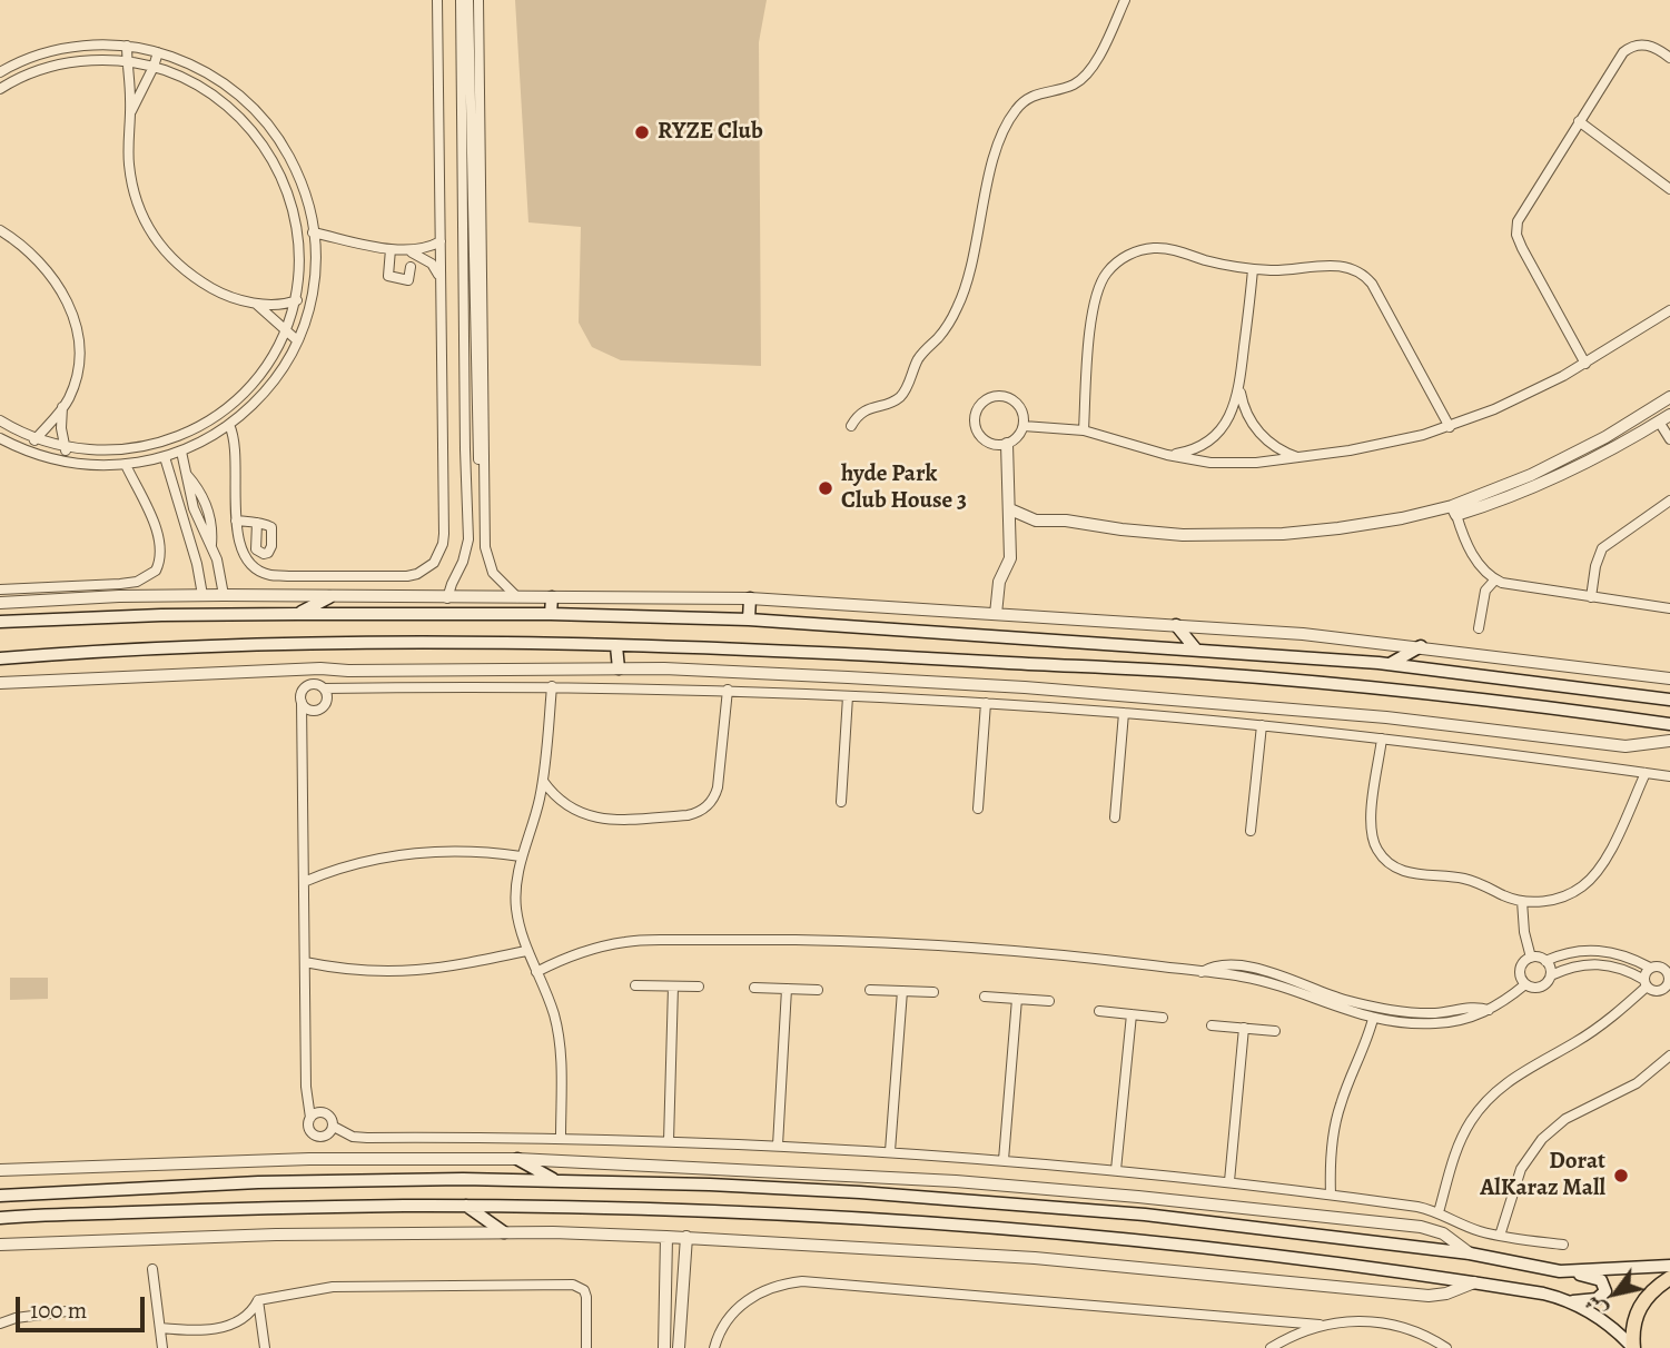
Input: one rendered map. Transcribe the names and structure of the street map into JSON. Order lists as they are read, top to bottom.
{
  "places": ["RYZE Club", "hyde Park Club House 3", "Dorat AlKaraz Mall"],
  "scale_bar": "100 m",
  "north": "bottom left"
}
